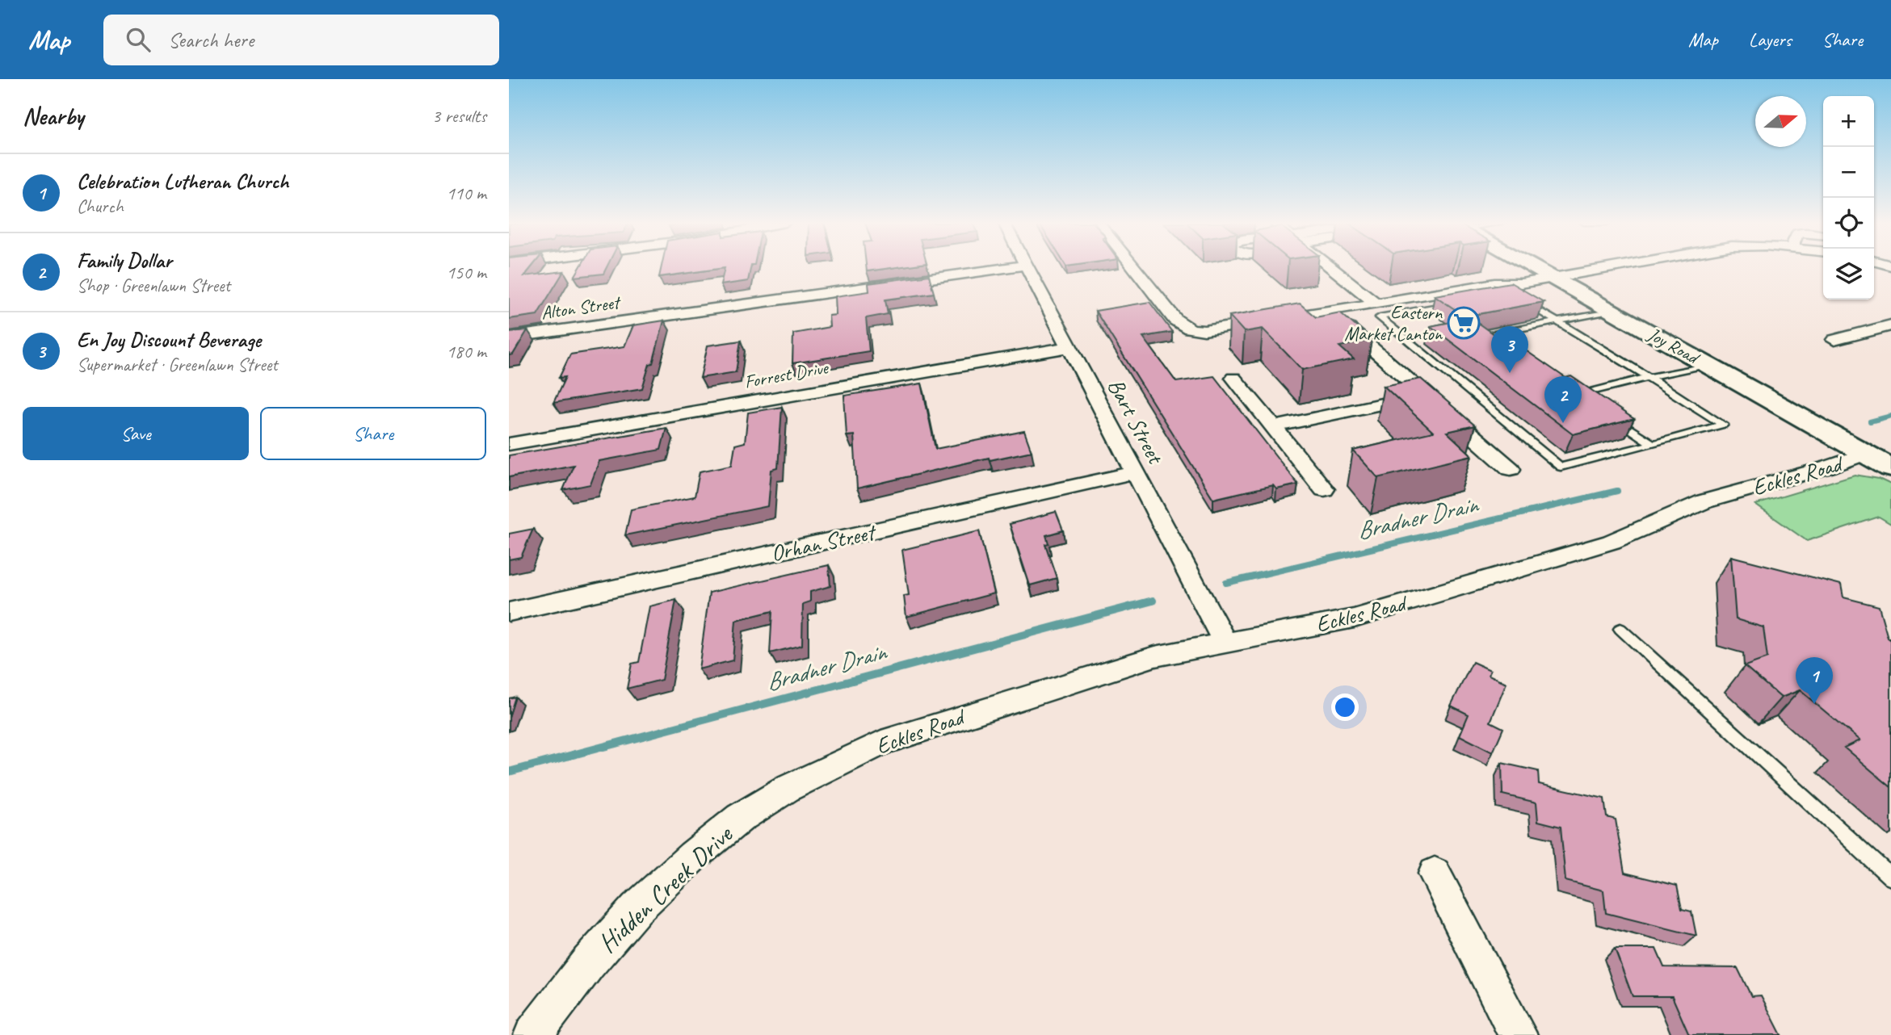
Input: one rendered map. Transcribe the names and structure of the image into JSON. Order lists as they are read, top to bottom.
{
  "streets": {
    "street": [
      "Alton Street",
      "Joy Road",
      "Forrest Drive",
      "Bart Street",
      "Eckles Road",
      "Orhan Street",
      "Hidden Creek Drive"
    ]
  },
  "crossings": [
    ["Joy Road", "Eckles Road"],
    ["Forrest Drive", "Bart Street"],
    ["Bart Street", "Eckles Road"],
    ["Bart Street", "Orhan Street"],
    ["Eckles Road", "Hidden Creek Drive"]
  ],
  "water": ["Bradner Drain"],
  "places": {
    "supermarket": ["Eastern Market Canton"]
  },
  "north": "right",
  "page": {
    "header": "Map",
    "search": "Search here",
    "nav": ["Map", "Layers", "Share"],
    "heading": ["Nearby", "3 results"],
    "map_buttons": ["+", "−"],
    "list": [
      {
        "mark": "1",
        "name": "Celebration Lutheran Church",
        "note": "Church",
        "value": "110 m"
      },
      {
        "mark": "2",
        "name": "Family Dollar",
        "note": "Shop · Greenlawn Street",
        "value": "150 m"
      },
      {
        "mark": "3",
        "name": "En Joy Discount Beverage",
        "note": "Supermarket · Greenlawn Street",
        "value": "180 m"
      }
    ],
    "pins": ["3", "2", "1"],
    "buttons": ["Save", "Share"]
  }
}
